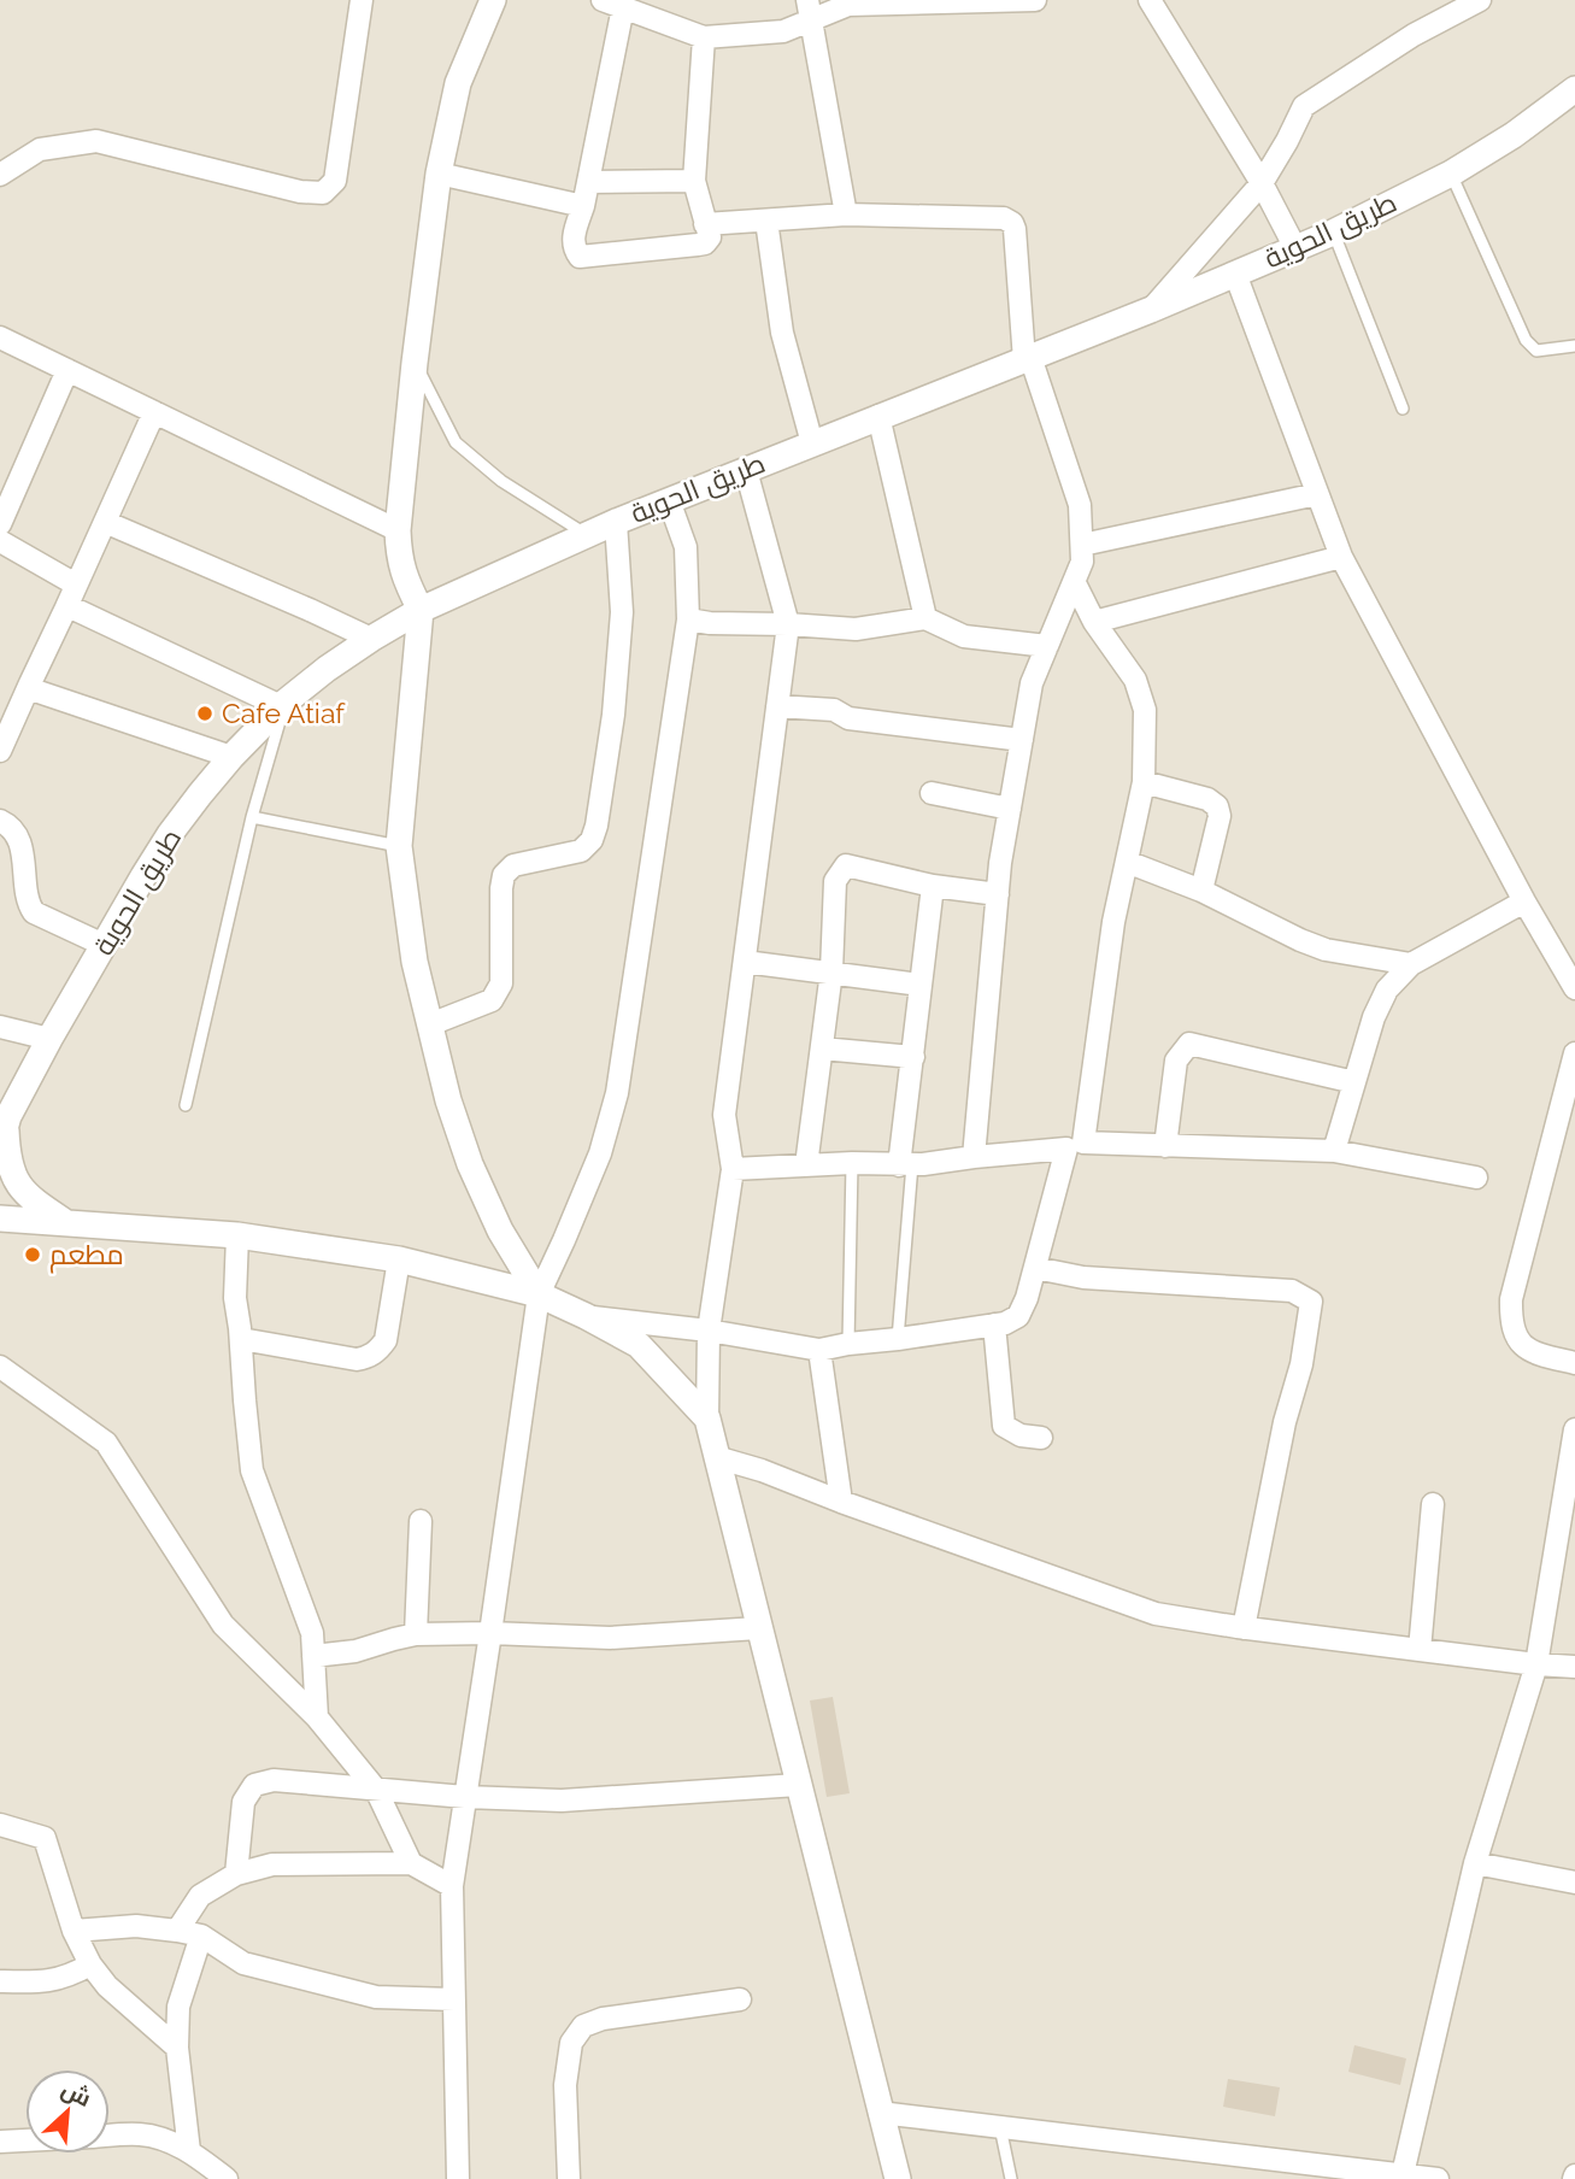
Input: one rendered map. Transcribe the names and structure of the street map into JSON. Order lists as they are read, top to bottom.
{
  "streets": {
    "street": ["طريق الحوية"]
  },
  "places": ["Cafe Atiaf", "مطعم"],
  "north": "top right"
}
